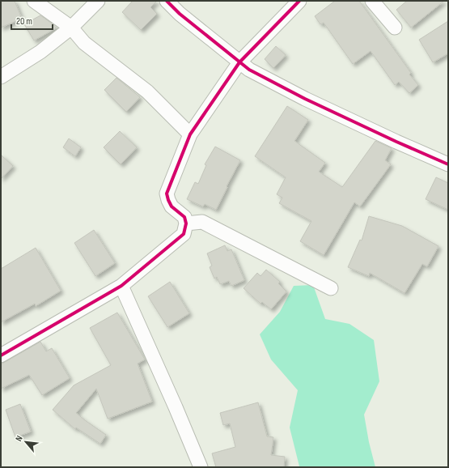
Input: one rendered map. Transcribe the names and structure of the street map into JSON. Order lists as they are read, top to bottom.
{
  "scale_bar": "20 m",
  "north": "top left"
}
